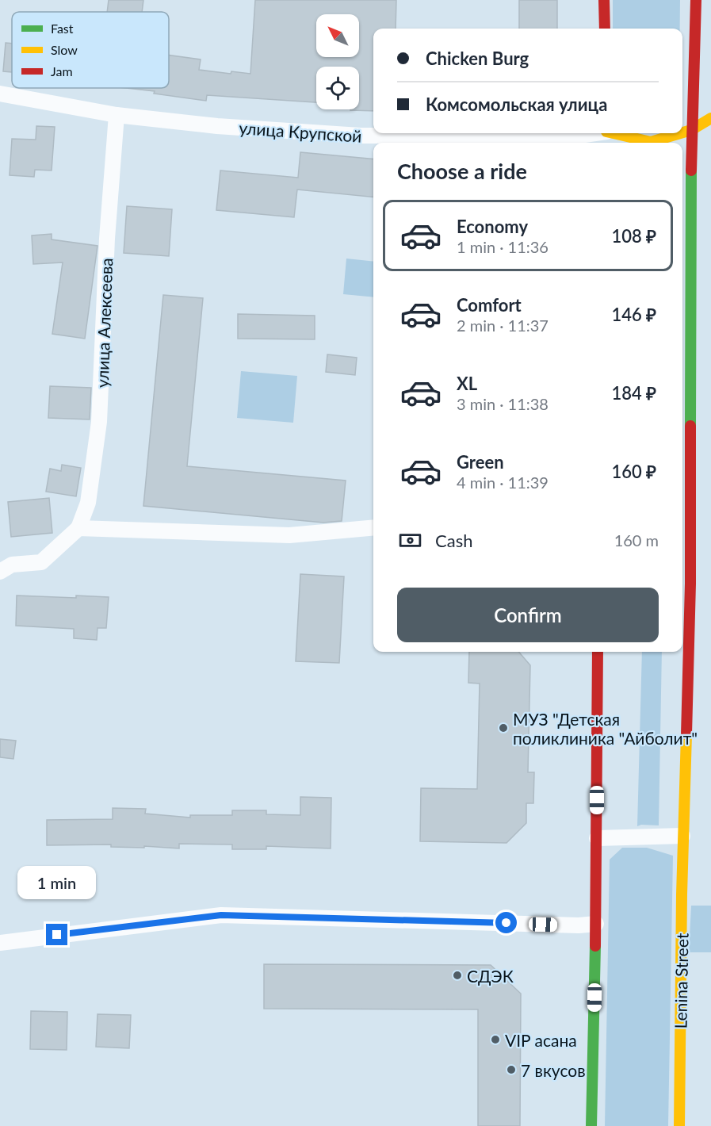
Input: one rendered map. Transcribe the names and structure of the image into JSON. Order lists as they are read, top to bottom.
{
  "streets": {
    "main road": ["улица Крупской", "Lenina Street"],
    "street": ["улица Алексеева"]
  },
  "crossings": [
    ["улица Крупской", "улица Алексеева"],
    ["улица Крупской", "Lenina Street"]
  ],
  "places": [
    "МУЗ \"Детская поликлиника \"Айболит\"",
    "СДЭК",
    "VIP асана",
    "7 вкусов"
  ],
  "legend": ["Fast", "Slow", "Jam"],
  "north": "top left",
  "page": {
    "banner": ["Chicken Burg", "Комсомольская улица"],
    "heading": "Choose a ride",
    "list": [
      {
        "name": "Economy",
        "note": "1 min · 11:36",
        "value": "108 ₽"
      },
      {
        "name": "Comfort",
        "note": "2 min · 11:37",
        "value": "146 ₽"
      },
      {
        "name": "XL",
        "note": "3 min · 11:38",
        "value": "184 ₽"
      },
      {
        "name": "Green",
        "note": "4 min · 11:39",
        "value": "160 ₽"
      }
    ],
    "pay": ["Cash", "160 m"],
    "buttons": "Confirm",
    "bubble": "1 min"
  }
}
